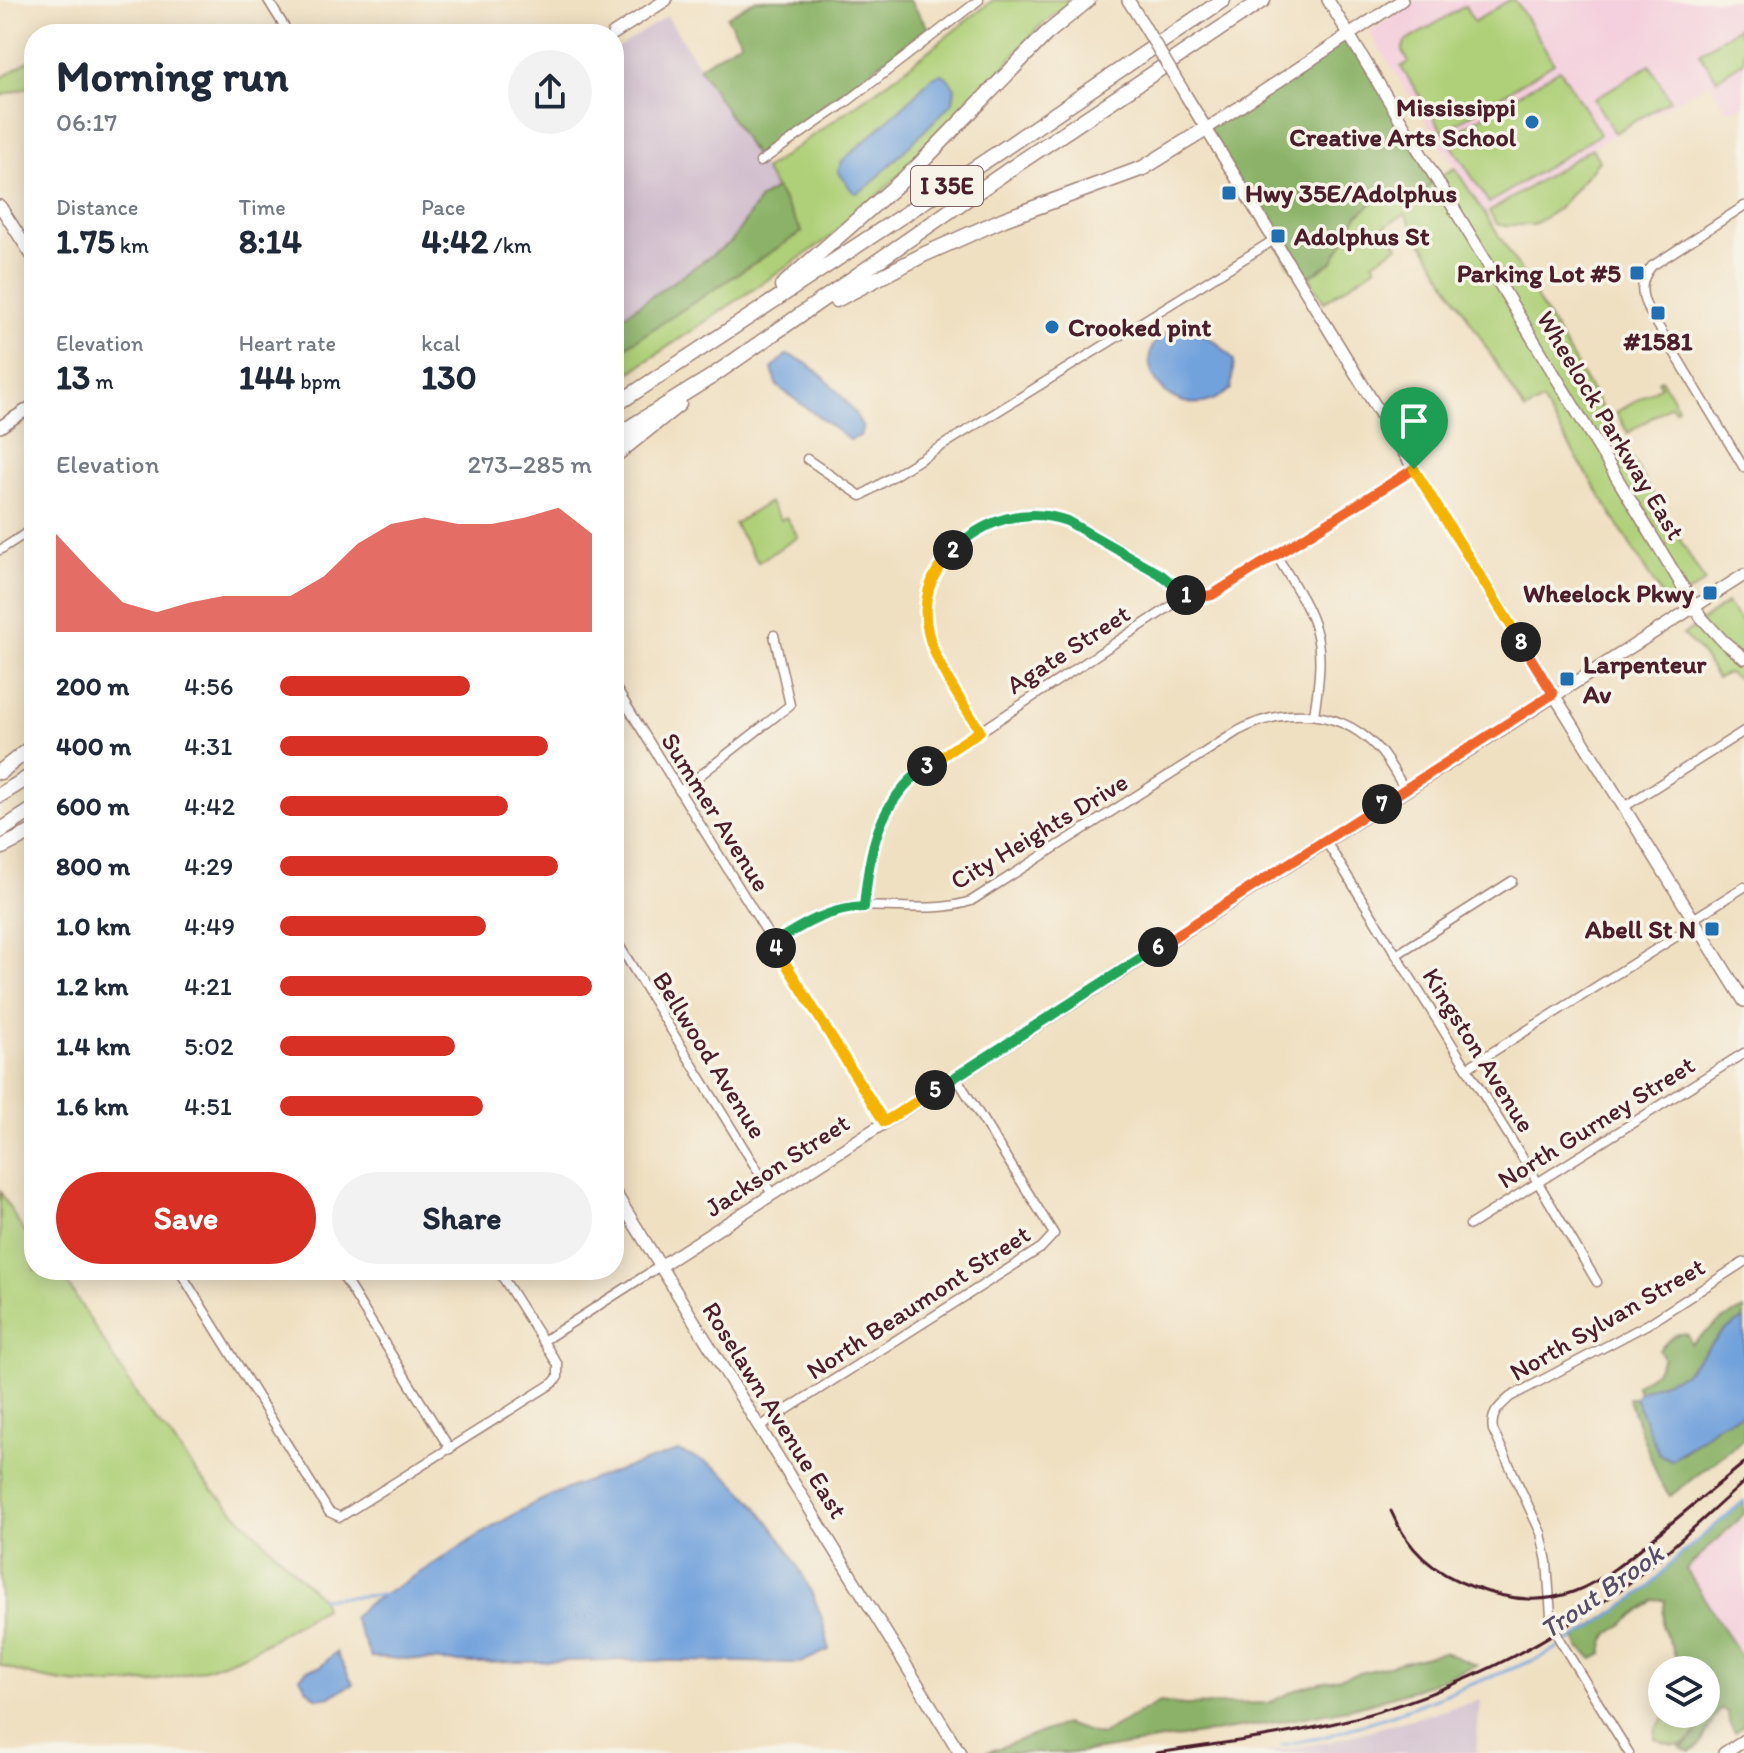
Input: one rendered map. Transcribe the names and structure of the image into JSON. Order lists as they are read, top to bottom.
{
  "streets": {
    "highway": ["I 35E"],
    "street": [
      "Wheelock Parkway East",
      "Agate Street",
      "Summer Avenue",
      "City Heights Drive",
      "Kingston Avenue",
      "Bellwood Avenue",
      "North Gurney Street",
      "Jackson Street",
      "North Beaumont Street",
      "North Sylvan Street",
      "Roselawn Avenue East"
    ]
  },
  "crossings": [
    ["Wheelock Parkway East", "Jackson Street"],
    ["Agate Street", "City Heights Drive"],
    ["Summer Avenue", "City Heights Drive"],
    ["Summer Avenue", "Jackson Street"],
    ["Kingston Avenue", "North Gurney Street"],
    ["Kingston Avenue", "Jackson Street"],
    ["Bellwood Avenue", "Jackson Street"],
    ["Jackson Street", "North Beaumont Street"],
    ["Jackson Street", "Roselawn Avenue East"],
    ["North Beaumont Street", "Roselawn Avenue East"]
  ],
  "water": ["Trout Brook"],
  "places": {
    "other": ["Mississippi Creative Arts School", "Crooked pint"],
    "transit": [
      "Hwy 35E/Adolphus",
      "Adolphus St",
      "Parking Lot #5",
      "#1581",
      "Wheelock Pkwy",
      "Larpenteur Av",
      "Abell St N"
    ]
  },
  "page": {
    "heading": ["Morning run", "06:17"],
    "stats": [
      ["Distance", "1.75 km"],
      ["Time", "8:14"],
      ["Pace", "4:42 /km"],
      ["Elevation", "13 m"],
      ["Heart rate", "144 bpm"],
      ["kcal", "130"]
    ],
    "chart": ["Elevation", "273–285 m"],
    "pins": [
      "2",
      "1",
      "8",
      "3",
      "7",
      "6",
      "4",
      "5"
    ],
    "list": [
      {
        "name": "200 m",
        "note": "4:56"
      },
      {
        "name": "400 m",
        "note": "4:31"
      },
      {
        "name": "600 m",
        "note": "4:42"
      },
      {
        "name": "800 m",
        "note": "4:29"
      },
      {
        "name": "1.0 km",
        "note": "4:49"
      },
      {
        "name": "1.2 km",
        "note": "4:21"
      },
      {
        "name": "1.4 km",
        "note": "5:02"
      },
      {
        "name": "1.6 km",
        "note": "4:51"
      }
    ],
    "buttons": ["Save", "Share"]
  }
}
